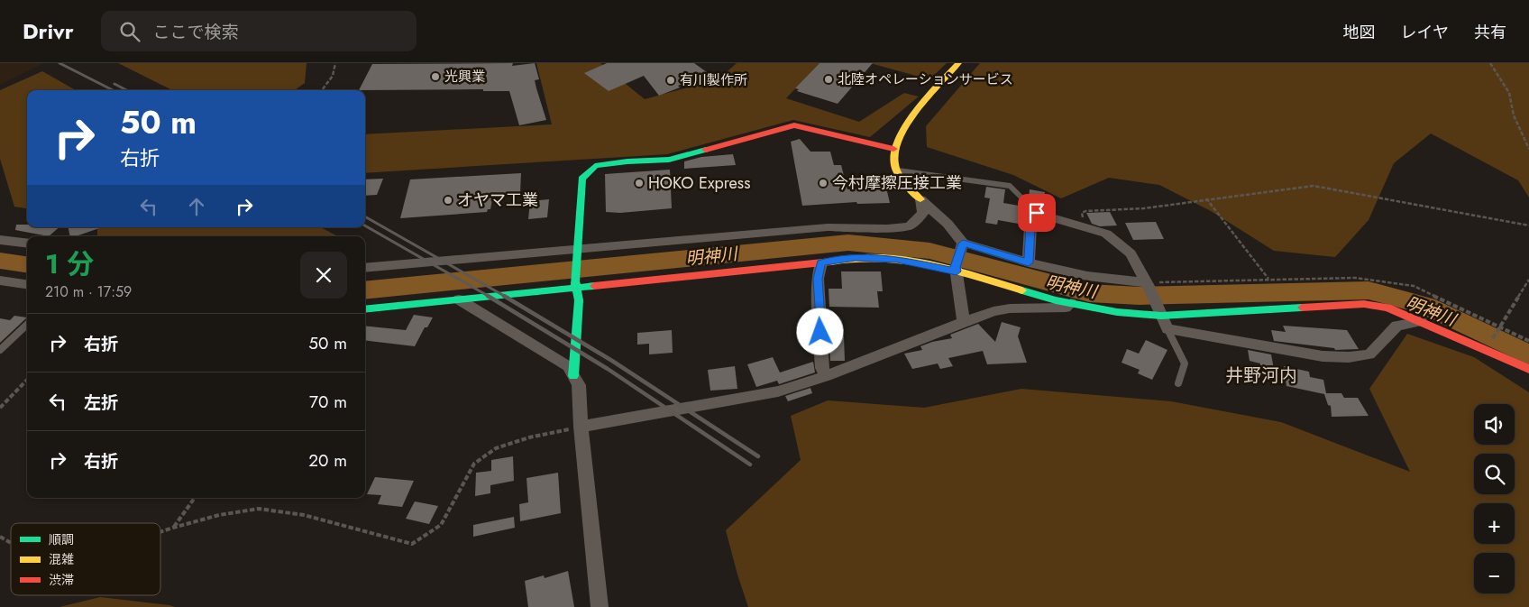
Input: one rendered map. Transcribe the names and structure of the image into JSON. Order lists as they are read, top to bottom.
{
  "districts": ["井野河内"],
  "water": ["明神川"],
  "places": [
    "光興業",
    "北陸オペレーションサービス",
    "有川製作所",
    "HOKO Express",
    "今村摩擦圧接工業",
    "オヤマ工業"
  ],
  "legend": ["順調", "混雑", "渋滞"],
  "page": {
    "header": "Drivr",
    "search": "ここで検索",
    "nav": ["地図", "レイヤ", "共有"],
    "turn": ["50 m", "右折"],
    "heading": ["1 分", "210 m · 17:59"],
    "list": [
      {
        "name": "右折",
        "value": "50 m"
      },
      {
        "name": "左折",
        "value": "70 m"
      },
      {
        "name": "右折",
        "value": "20 m"
      }
    ],
    "map_buttons": ["+", "−"]
  }
}
